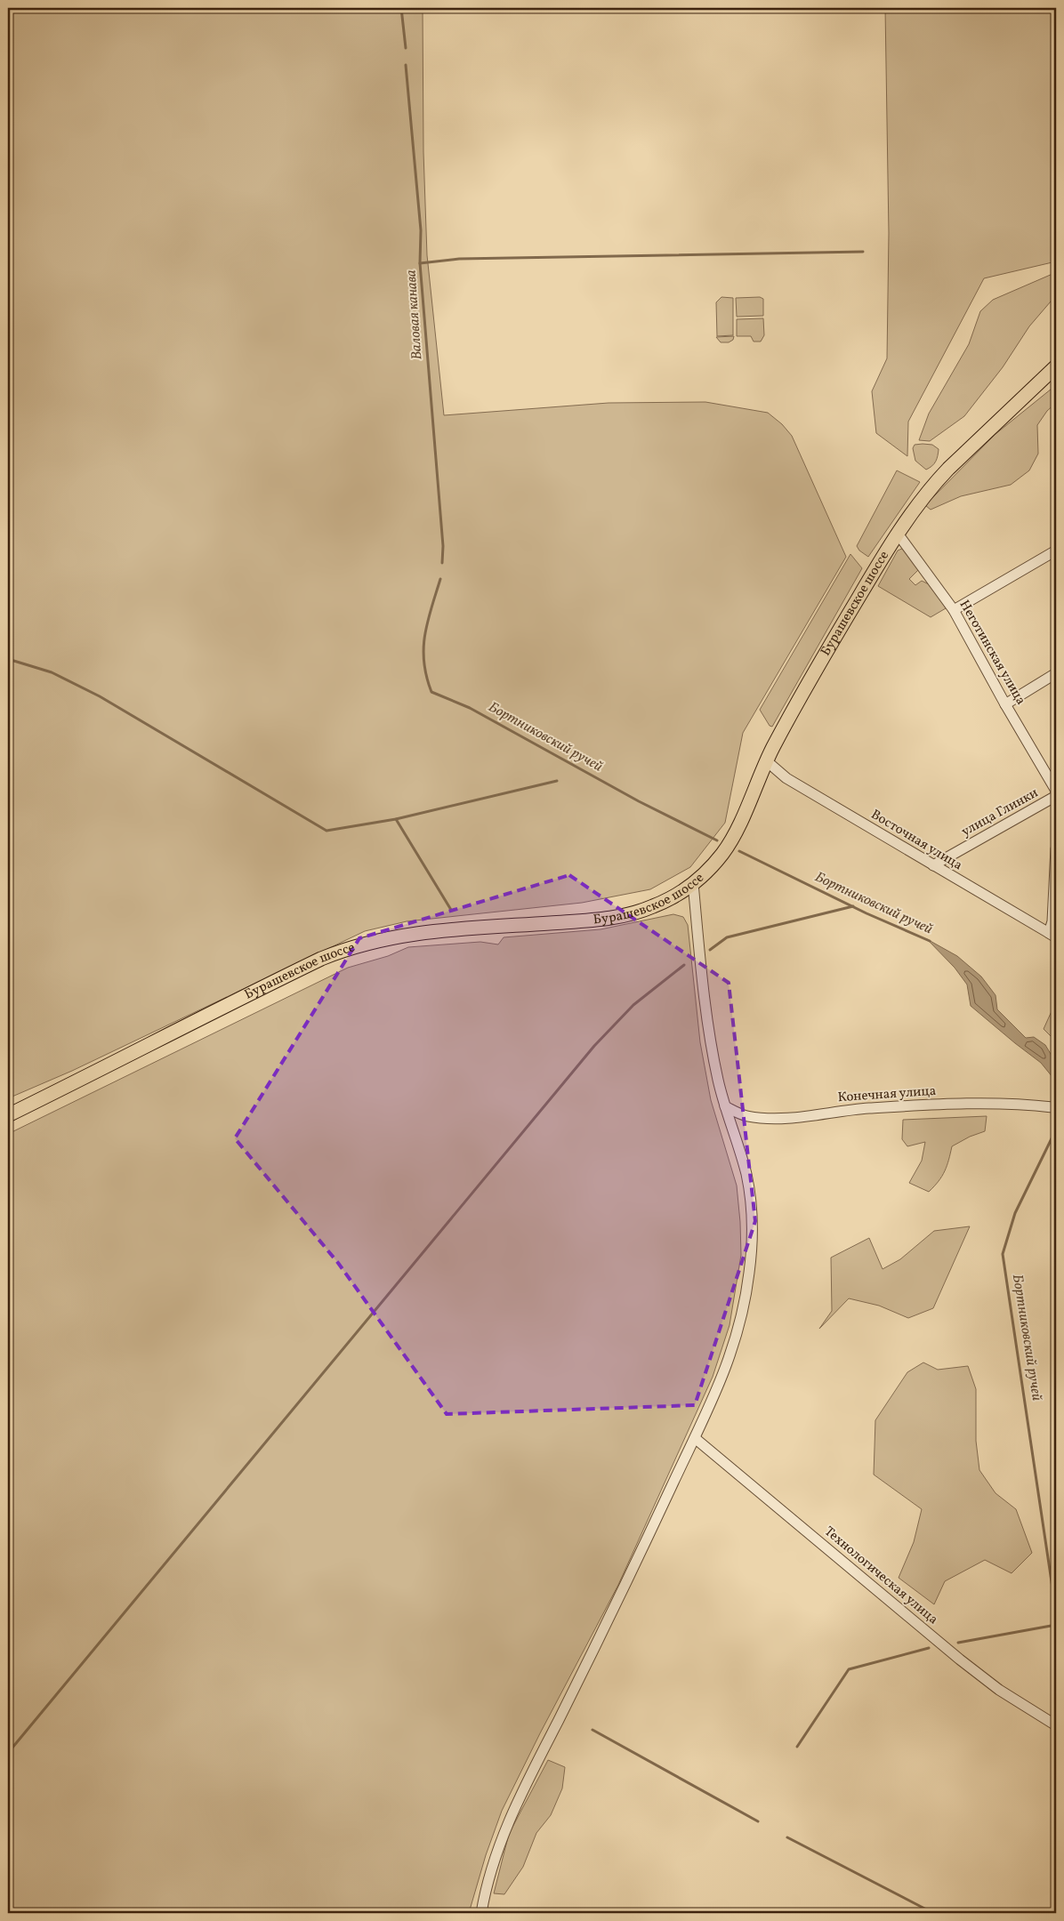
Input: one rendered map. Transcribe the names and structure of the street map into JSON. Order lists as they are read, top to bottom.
{
  "streets": {
    "main road": ["Бурашевское шоссе"],
    "street": [
      "Неготинская улица",
      "улица Глинки",
      "Восточная улица",
      "Конечная улица",
      "Технологическая улица"
    ]
  },
  "crossings": [
    ["Бурашевское шоссе", "Неготинская улица"],
    ["Бурашевское шоссе", "Восточная улица"],
    ["улица Глинки", "Восточная улица"]
  ],
  "water": ["Валовая канава", "Бортниковский ручей"]
}
